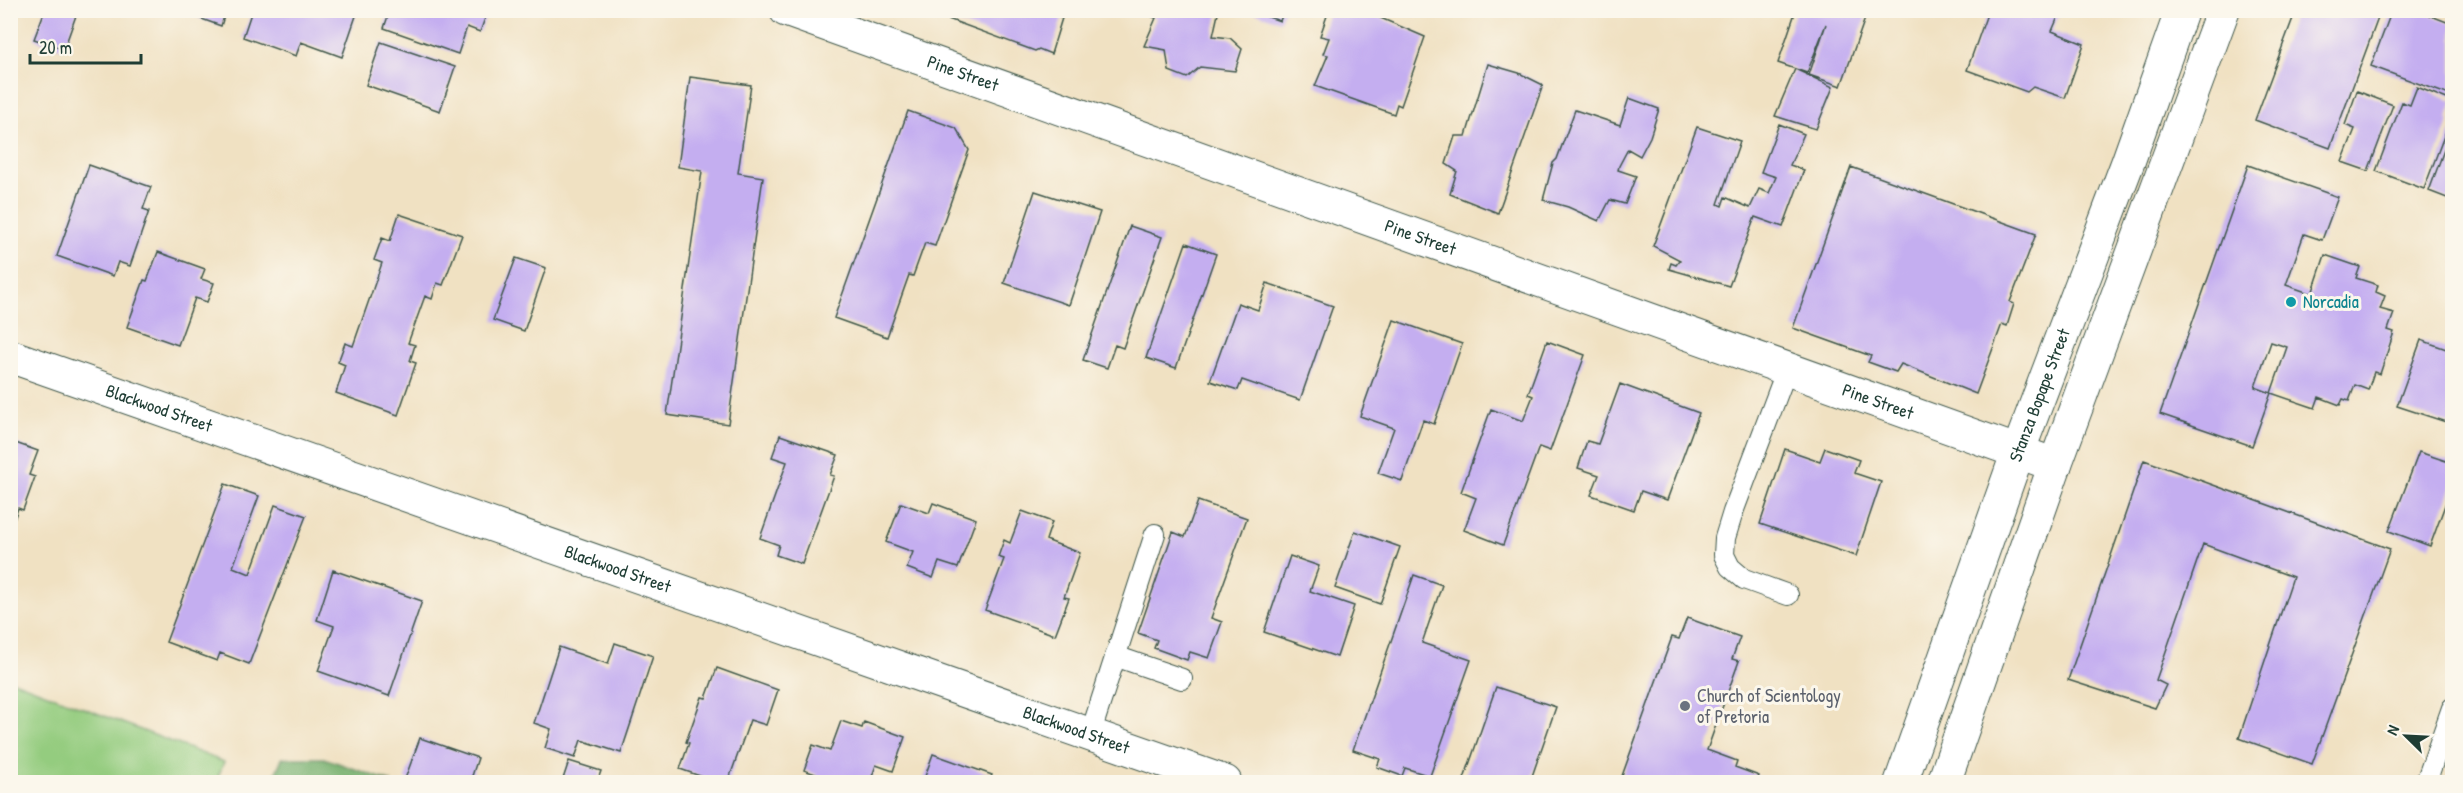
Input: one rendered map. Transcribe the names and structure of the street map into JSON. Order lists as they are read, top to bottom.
{
  "streets": {
    "street": ["Pine Street", "Stanza Bopape Street", "Blackwood Street"]
  },
  "crossings": [
    ["Pine Street", "Stanza Bopape Street"]
  ],
  "places": ["Norcadia", "Church of Scientology of Pretoria"],
  "scale_bar": "20 m",
  "north": "top left"
}
